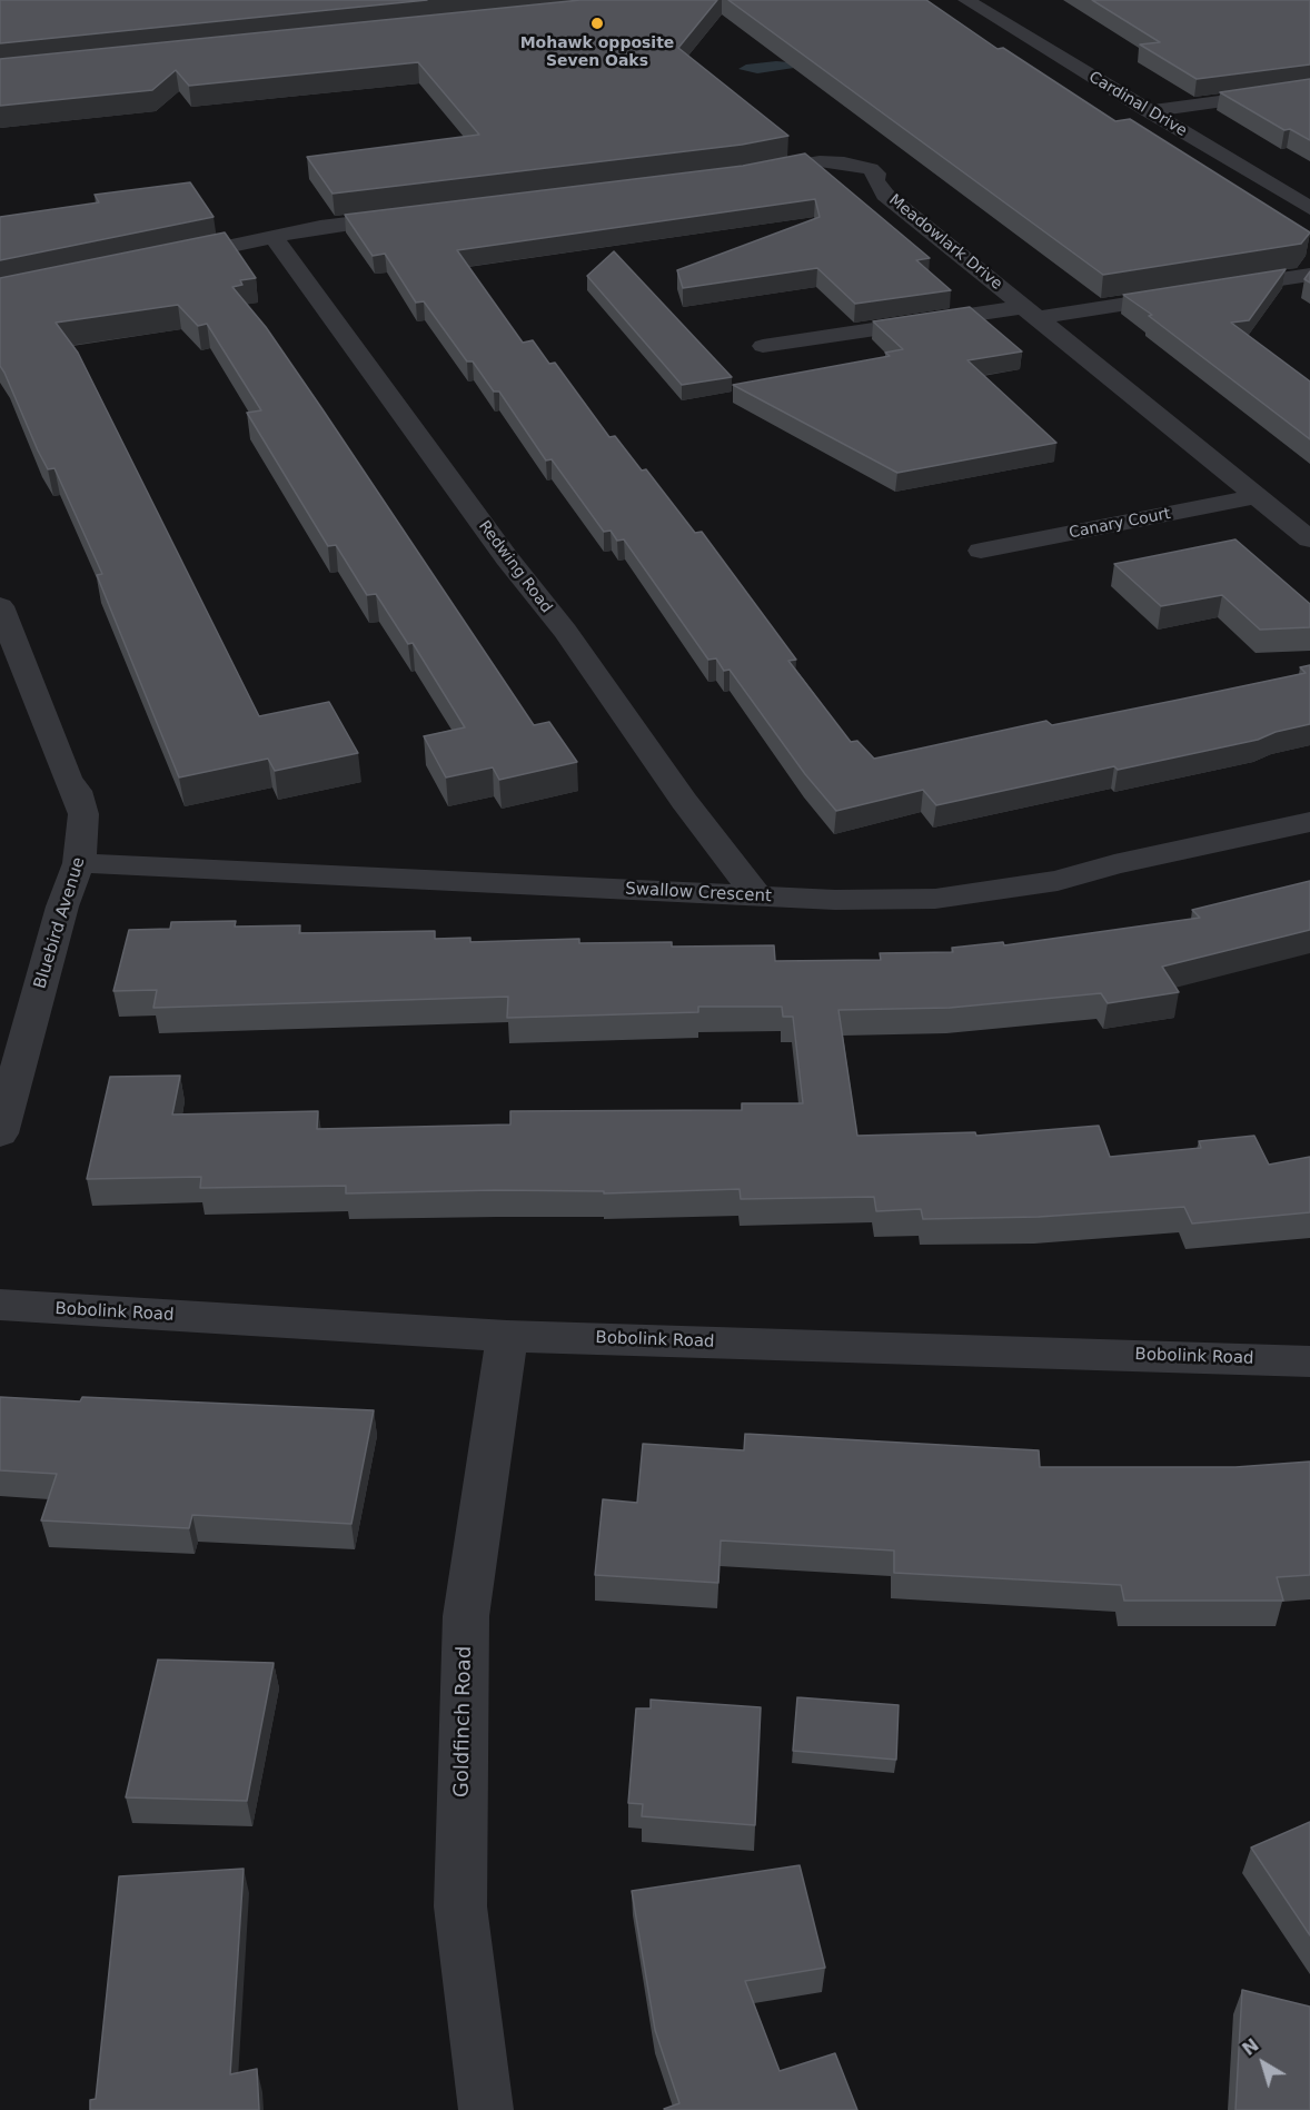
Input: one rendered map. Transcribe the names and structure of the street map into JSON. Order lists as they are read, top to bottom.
{
  "streets": {
    "street": [
      "Cardinal Drive",
      "Meadowlark Drive",
      "Canary Court",
      "Redwing Road",
      "Swallow Crescent",
      "Bluebird Avenue",
      "Bobolink Road",
      "Goldfinch Road"
    ]
  },
  "crossings": [
    ["Meadowlark Drive", "Canary Court"],
    ["Redwing Road", "Swallow Crescent"],
    ["Swallow Crescent", "Bluebird Avenue"],
    ["Bobolink Road", "Goldfinch Road"]
  ],
  "places": ["Mohawk opposite Seven Oaks"],
  "north": "top left"
}
